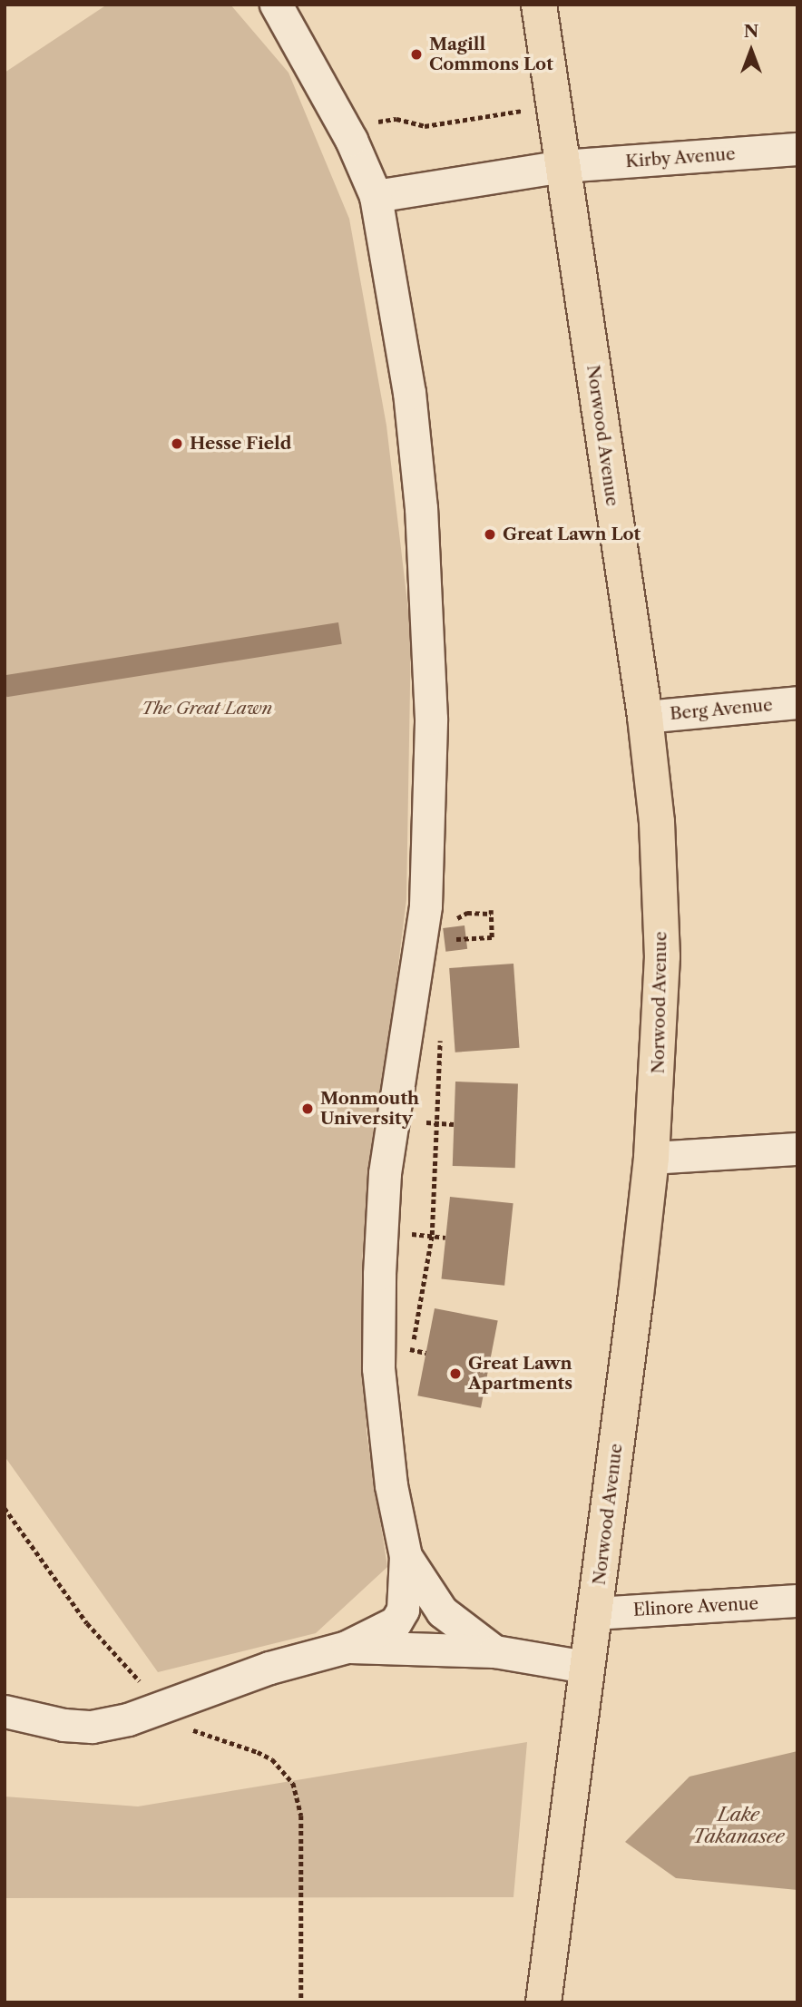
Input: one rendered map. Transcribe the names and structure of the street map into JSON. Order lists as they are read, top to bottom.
{
  "streets": {
    "main road": ["Norwood Avenue"],
    "street": ["Kirby Avenue", "Berg Avenue", "Elinore Avenue"]
  },
  "crossings": [
    ["Kirby Avenue", "Norwood Avenue"],
    ["Norwood Avenue", "Berg Avenue"],
    ["Norwood Avenue", "Elinore Avenue"]
  ],
  "water": ["Lake Takanasee"],
  "parks": ["The Great Lawn"],
  "places": [
    "Magill Commons Lot",
    "Hesse Field",
    "Great Lawn Lot",
    "Monmouth University",
    "Great Lawn Apartments"
  ],
  "north": "top"
}
